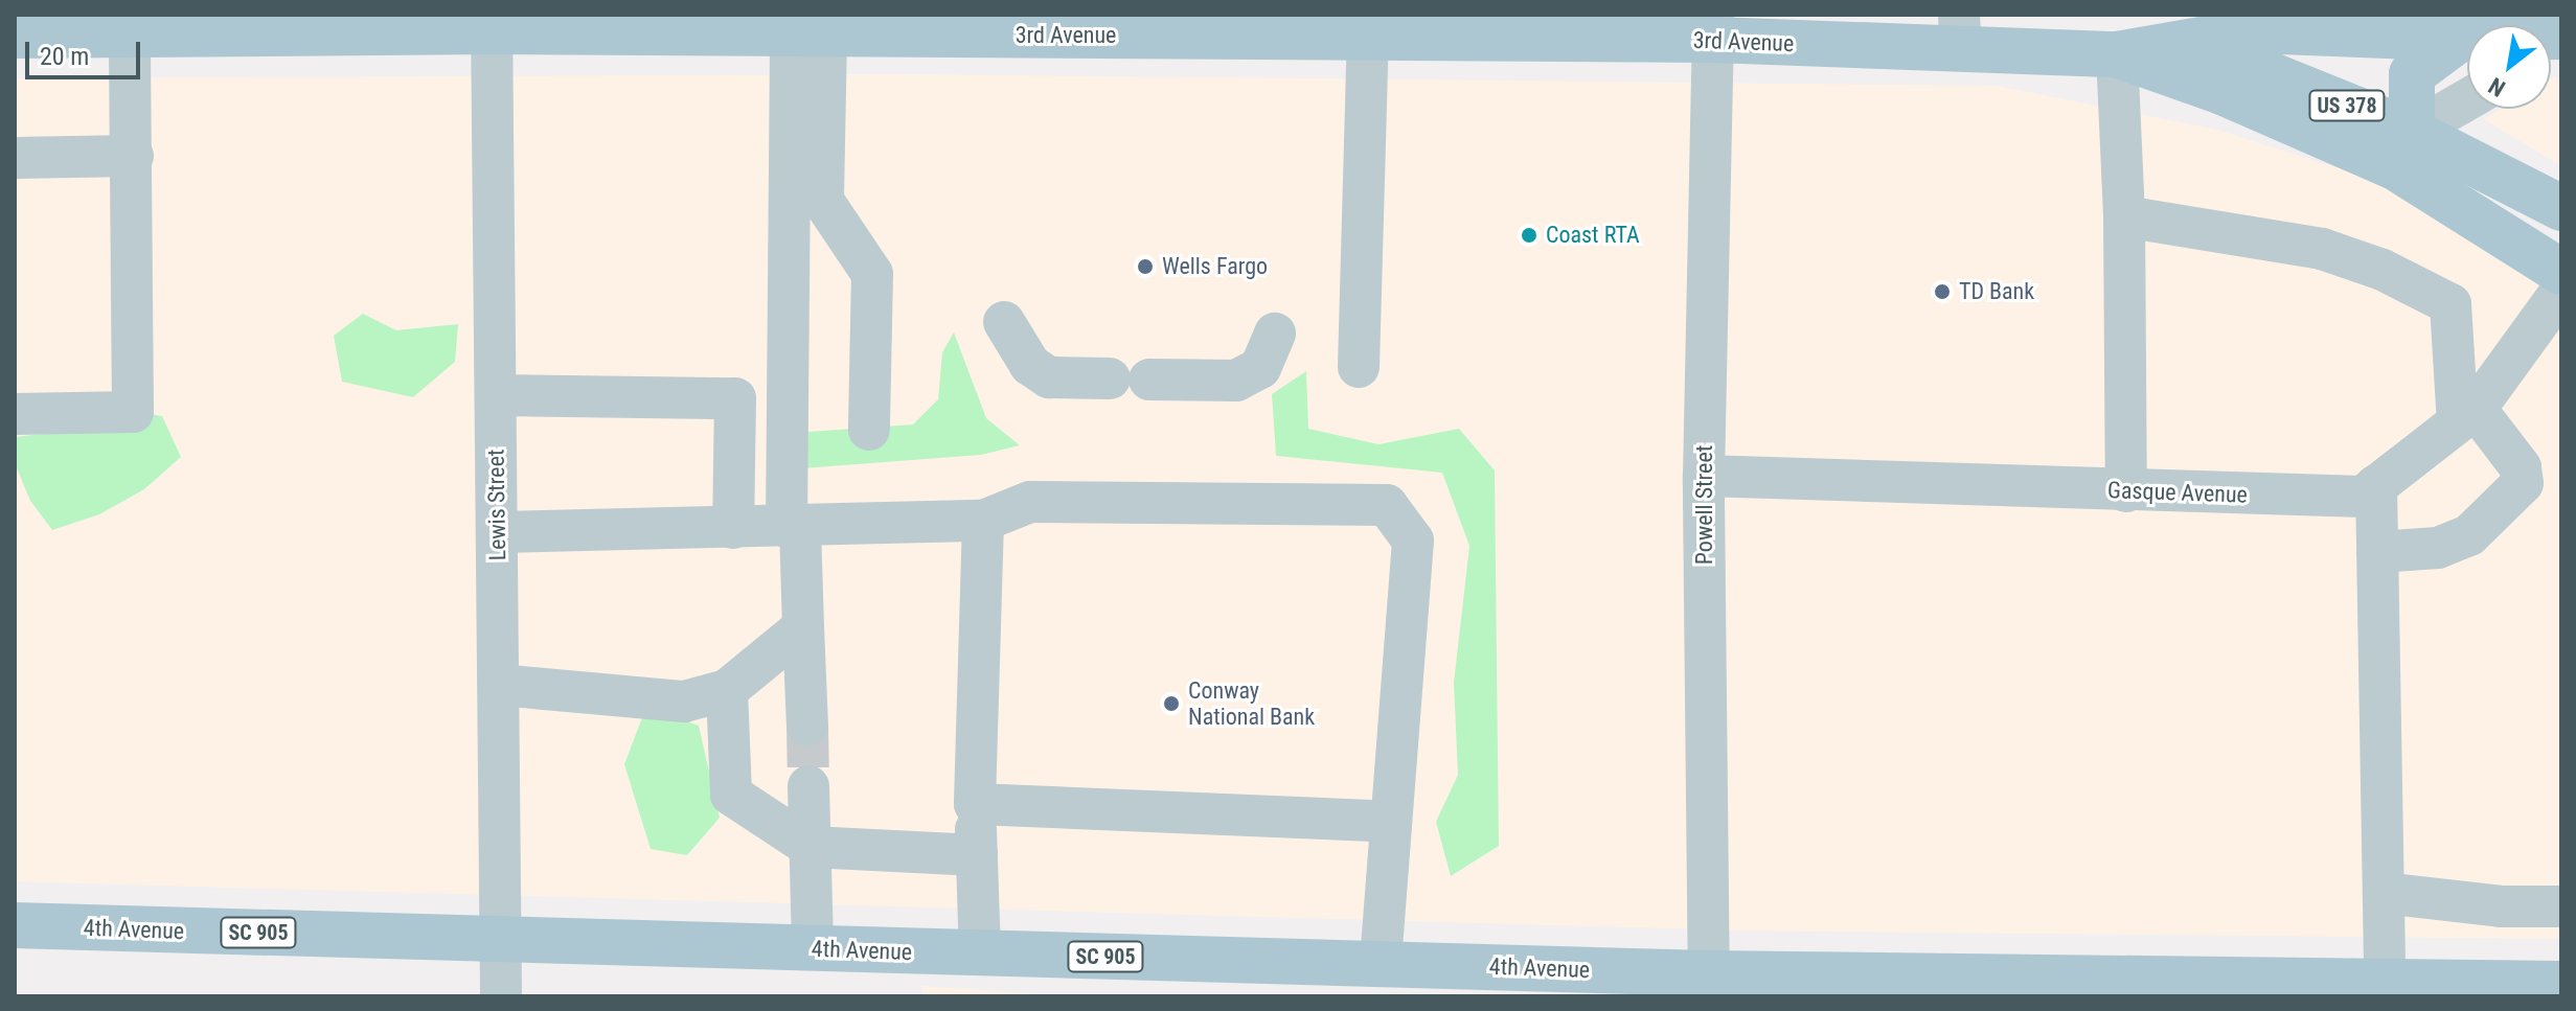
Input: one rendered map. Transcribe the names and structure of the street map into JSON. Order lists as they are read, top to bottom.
{
  "streets": {
    "main road": [
      "3rd Avenue",
      "US 378",
      "4th Avenue",
      "SC 905"
    ],
    "street": ["Gasque Avenue", "Lewis Street", "Powell Street"]
  },
  "crossings": [
    ["3rd Avenue", "US 378"],
    ["3rd Avenue", "Lewis Street"],
    ["3rd Avenue", "Powell Street"],
    ["Gasque Avenue", "Powell Street"],
    ["Lewis Street", "4th Avenue"],
    ["Powell Street", "4th Avenue"]
  ],
  "places": [
    "Coast RTA",
    "Wells Fargo",
    "TD Bank",
    "Conway National Bank"
  ],
  "scale_bar": "20 m",
  "north": "bottom left"
}
